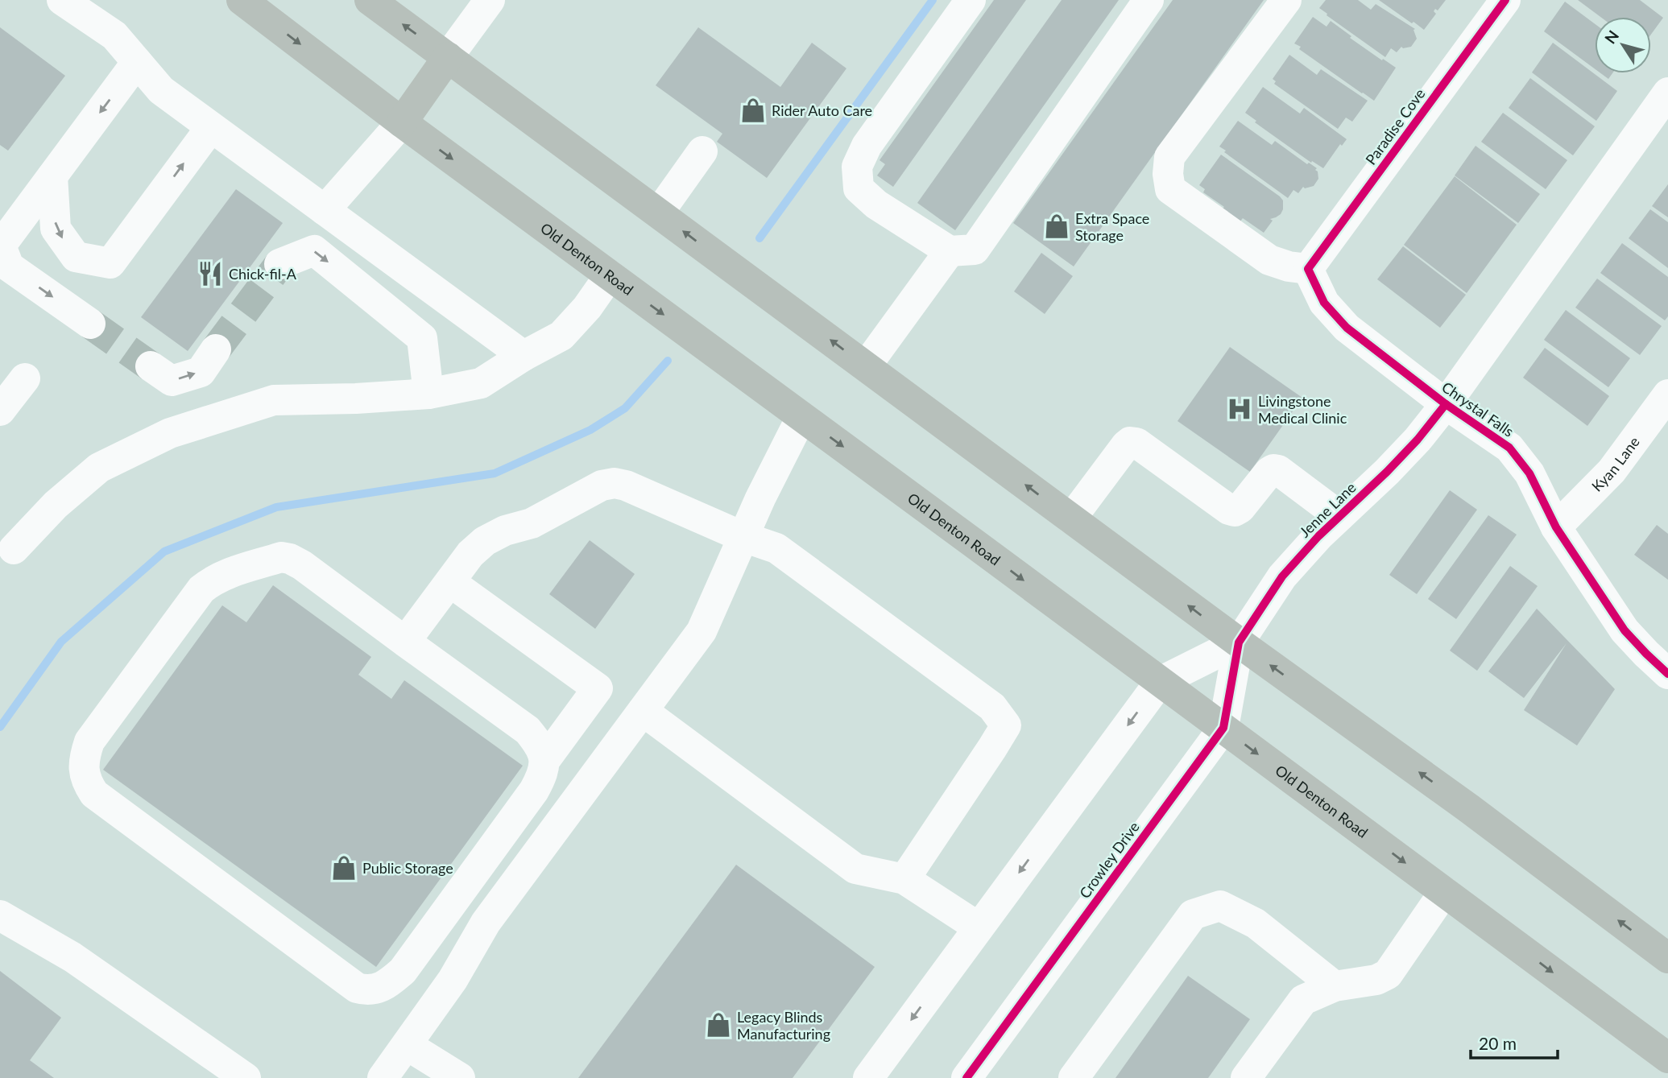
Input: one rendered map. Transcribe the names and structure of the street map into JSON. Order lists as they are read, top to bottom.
{
  "streets": {
    "main road": ["Old Denton Road"],
    "street": [
      "Paradise Cove",
      "Chrystal Falls",
      "Kyan Lane",
      "Jenne Lane",
      "Crowley Drive"
    ]
  },
  "crossings": [
    ["Paradise Cove", "Chrystal Falls"],
    ["Old Denton Road", "Crowley Drive"],
    ["Chrystal Falls", "Kyan Lane"],
    ["Chrystal Falls", "Jenne Lane"],
    ["Jenne Lane", "Crowley Drive"]
  ],
  "places": {
    "shop": [
      "Rider Auto Care",
      "Extra Space Storage",
      "Public Storage",
      "Legacy Blinds Manufacturing"
    ],
    "restaurant": ["Chick-fil-A"],
    "hospital": ["Livingstone Medical Clinic"]
  },
  "scale_bar": "20 m",
  "north": "top left"
}
